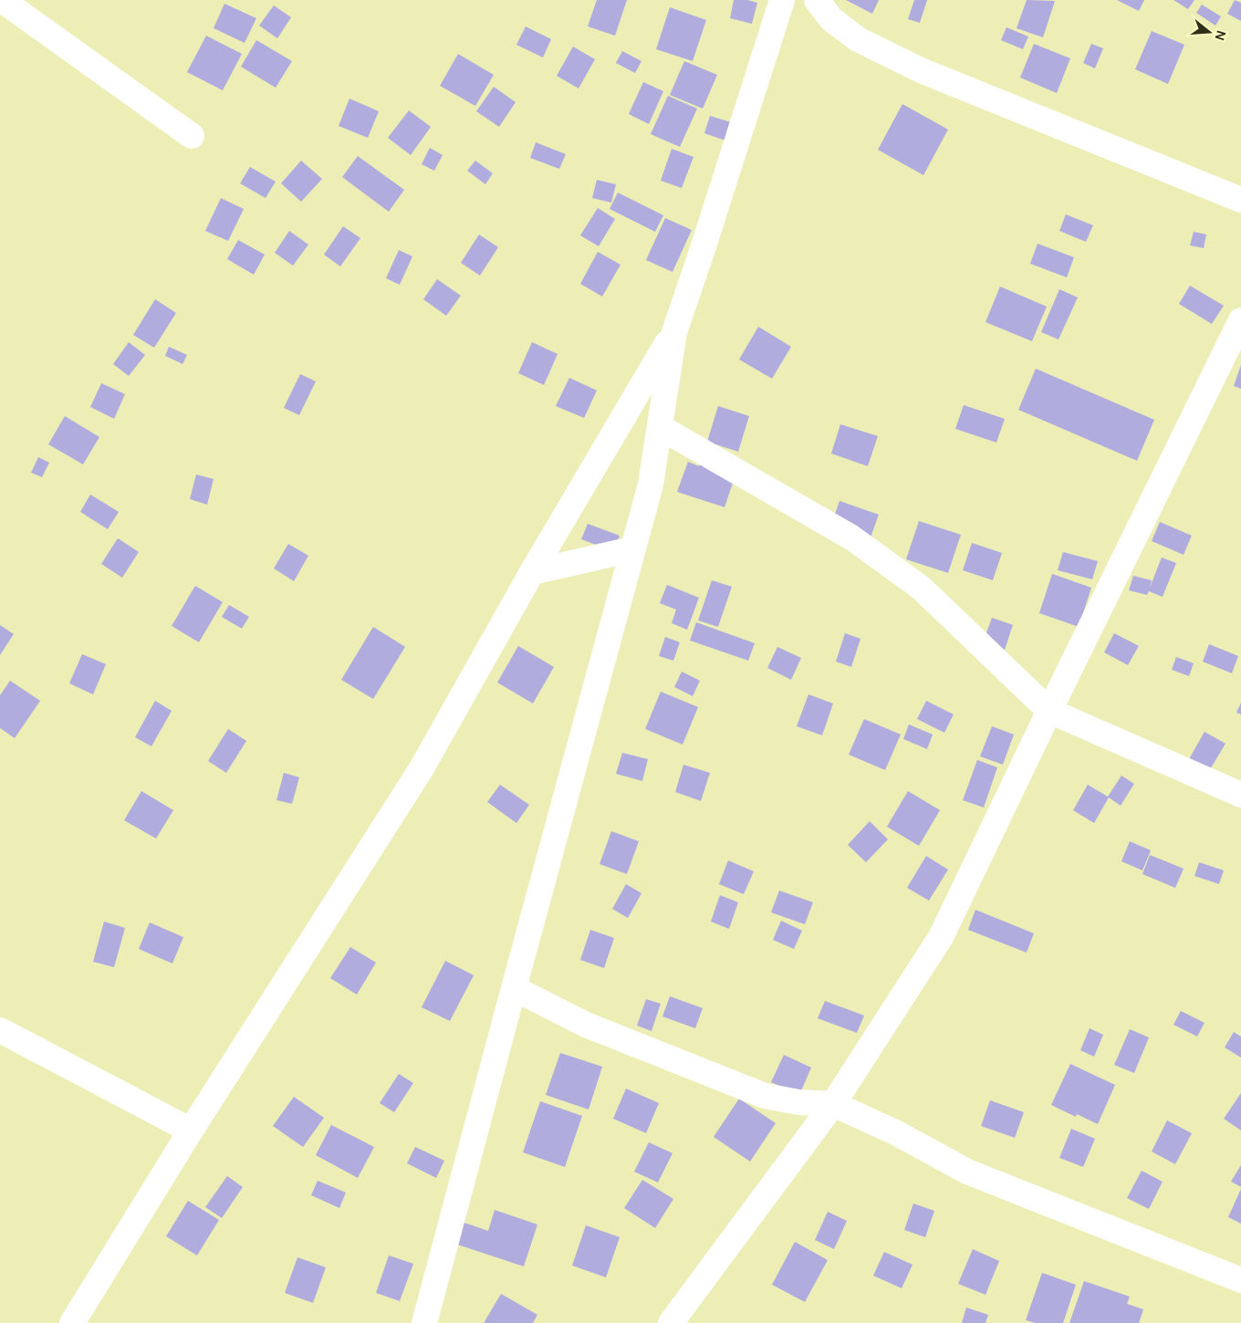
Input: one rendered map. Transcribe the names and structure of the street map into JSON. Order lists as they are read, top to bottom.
{
  "north": "right"
}
